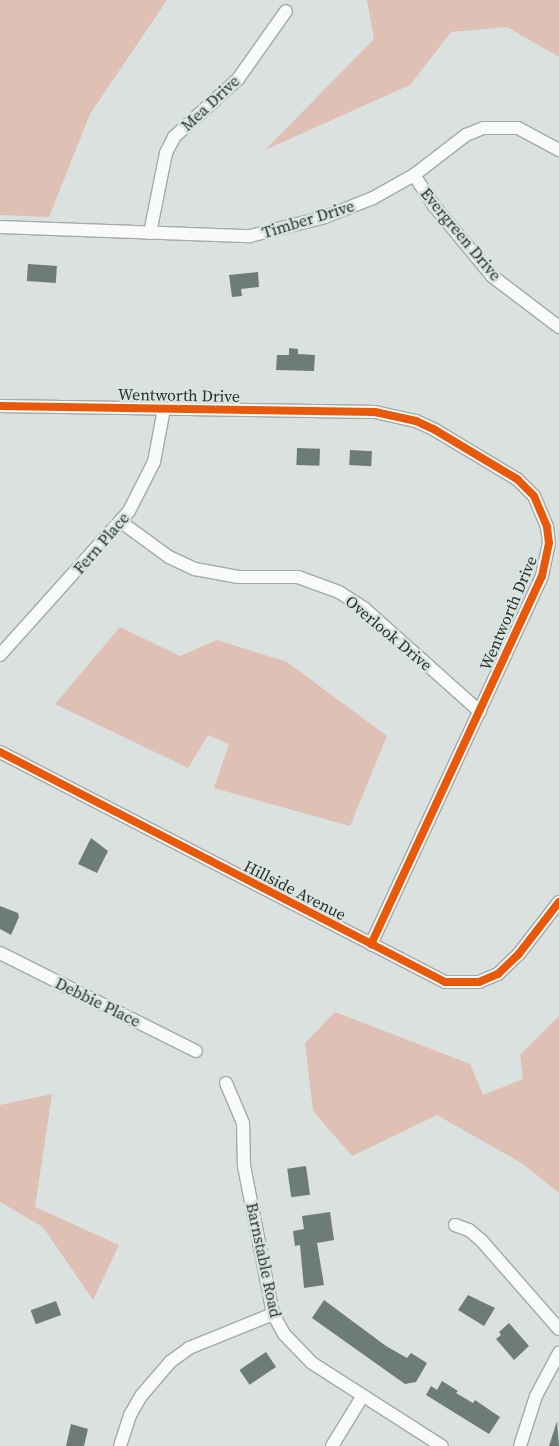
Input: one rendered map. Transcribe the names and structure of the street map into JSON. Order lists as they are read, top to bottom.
{
  "streets": {
    "street": [
      "Mea Drive",
      "Timber Drive",
      "Evergreen Drive",
      "Wentworth Drive",
      "Fern Place",
      "Overlook Drive",
      "Hillside Avenue",
      "Debbie Place",
      "Barnstable Road"
    ]
  },
  "crossings": [
    ["Mea Drive", "Timber Drive"],
    ["Timber Drive", "Evergreen Drive"],
    ["Wentworth Drive", "Fern Place"],
    ["Wentworth Drive", "Overlook Drive"],
    ["Wentworth Drive", "Hillside Avenue"],
    ["Fern Place", "Overlook Drive"]
  ]
}
